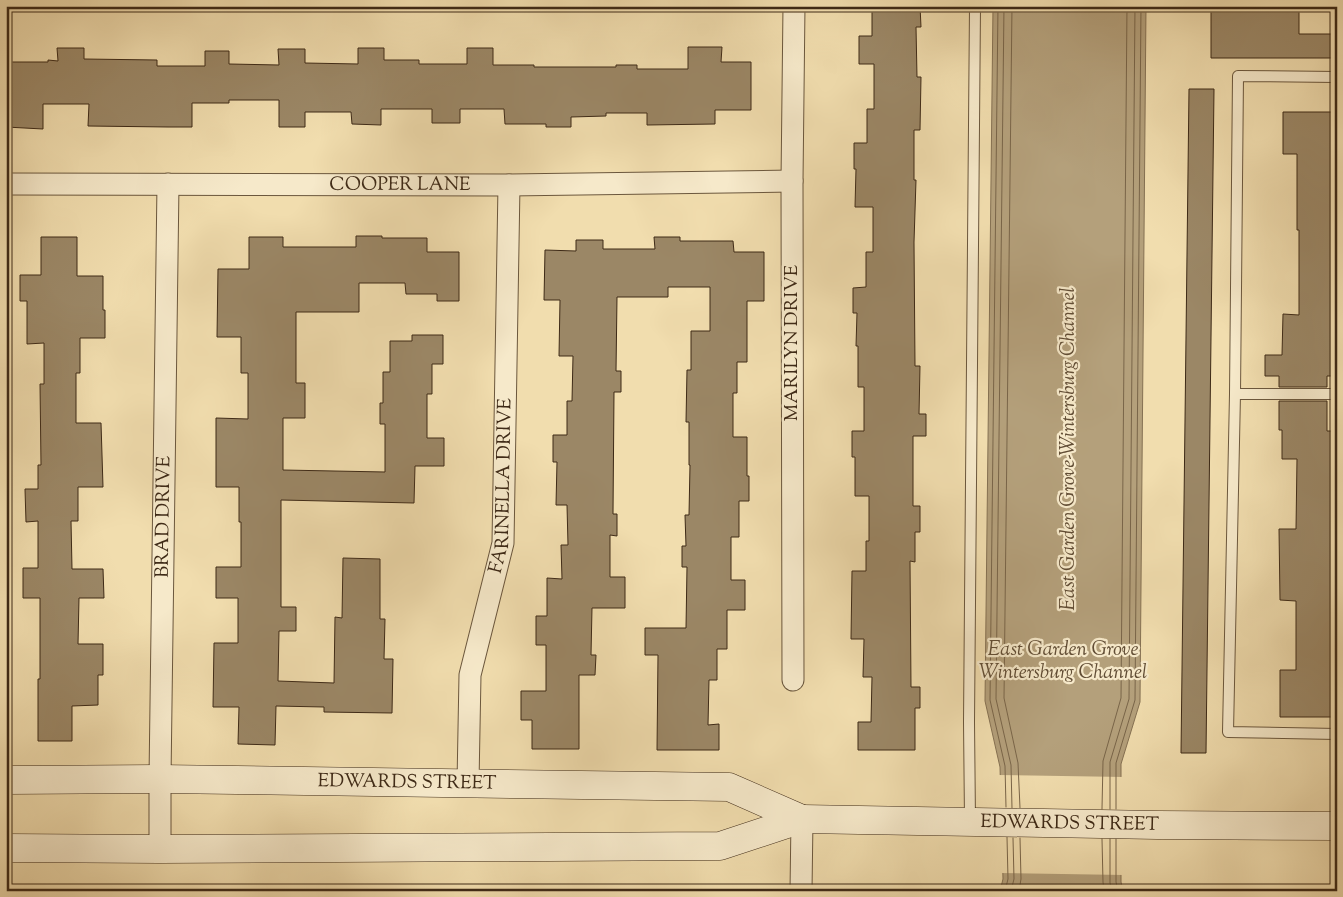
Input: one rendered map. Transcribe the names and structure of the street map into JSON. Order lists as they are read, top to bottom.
{
  "streets": {
    "main road": ["EDWARDS STREET"],
    "street": [
      "COOPER LANE",
      "MARILYN DRIVE",
      "FARINELLA DRIVE",
      "BRAD DRIVE"
    ]
  },
  "crossings": [
    ["COOPER LANE", "MARILYN DRIVE"],
    ["COOPER LANE", "FARINELLA DRIVE"],
    ["COOPER LANE", "BRAD DRIVE"],
    ["FARINELLA DRIVE", "EDWARDS STREET"],
    ["BRAD DRIVE", "EDWARDS STREET"]
  ],
  "water": ["East Garden Grove-Wintersburg Channel", "East Garden Grove Wintersburg Channel"]
}
